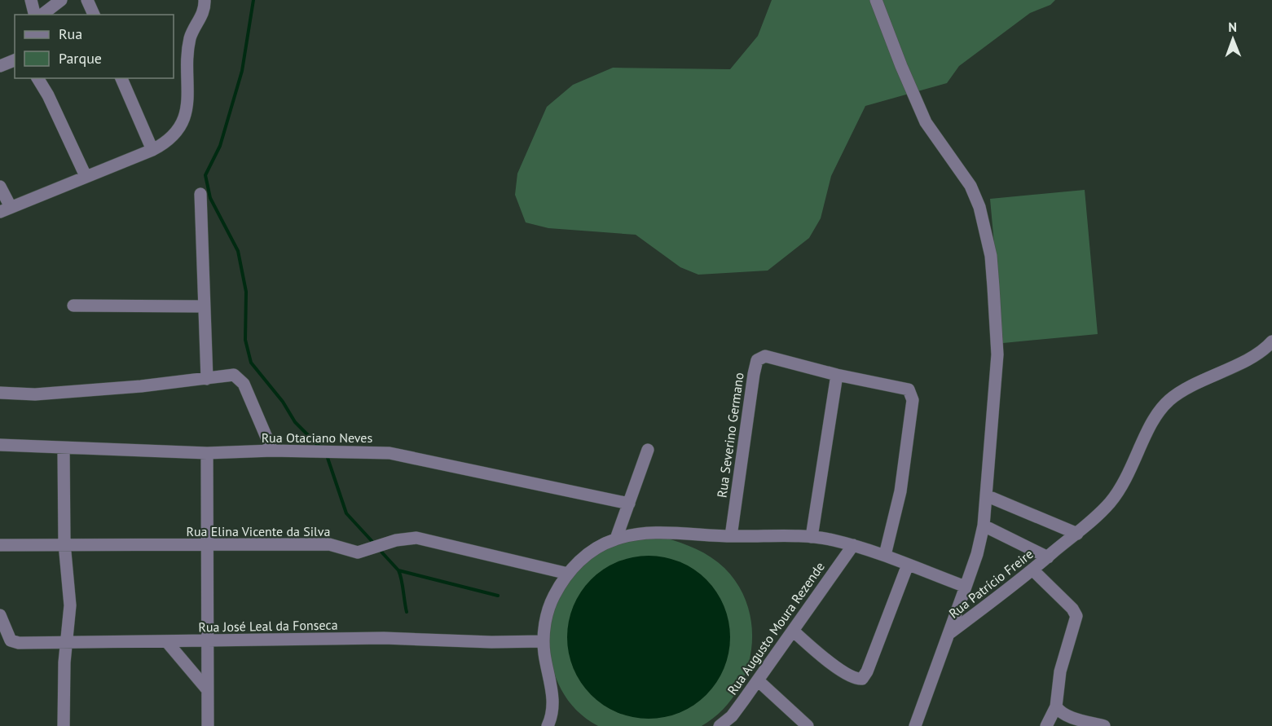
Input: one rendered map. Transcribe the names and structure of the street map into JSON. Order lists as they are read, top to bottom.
{
  "streets": {
    "street": [
      "Rua Severino Germano",
      "Rua Otaciano Neves",
      "Rua Elina Vicente da Silva",
      "Rua Patrício Freire",
      "Rua José Leal da Fonseca",
      "Rua Augusto Moura Rezende"
    ]
  },
  "legend": ["Rua", "Parque"],
  "north": "top"
}
